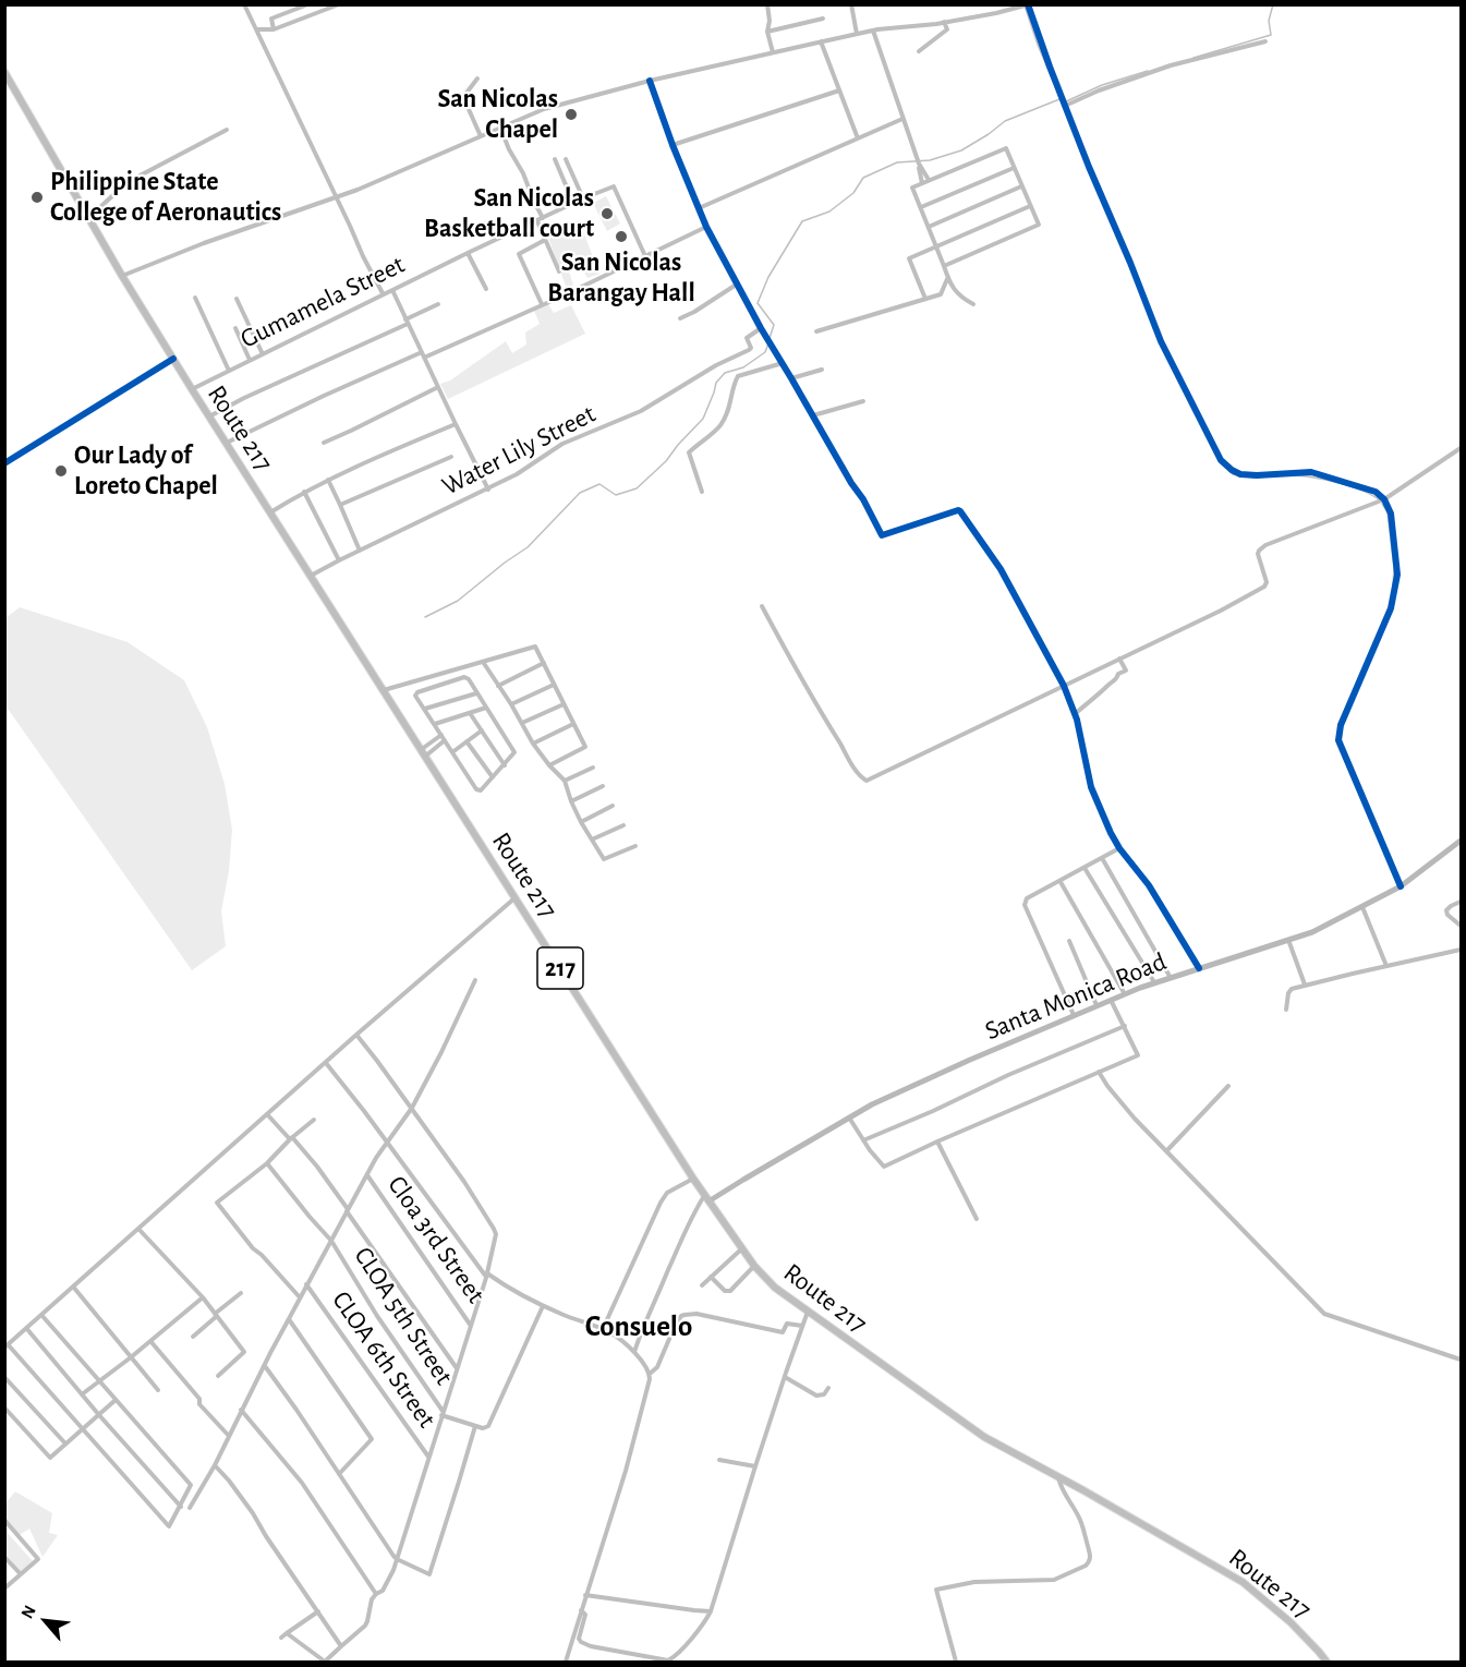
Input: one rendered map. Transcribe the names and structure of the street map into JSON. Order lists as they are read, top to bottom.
{
  "streets": {
    "main road": ["Route 217", "217"],
    "street": [
      "Gumamela Street",
      "Water Lily Street",
      "Santa Monica Road",
      "Cloa 3rd Street",
      "CLOA 5th Street",
      "CLOA 6th Street"
    ]
  },
  "crossings": [
    ["Gumamela Street", "Route 217"],
    ["Route 217", "Water Lily Street"],
    ["Route 217", "Santa Monica Road"]
  ],
  "districts": ["Consuelo"],
  "places": [
    "San Nicolas Chapel",
    "Philippine State College of Aeronautics",
    "San Nicolas Basketball court",
    "San Nicolas Barangay Hall",
    "Our Lady of Loreto Chapel"
  ],
  "north": "top left"
}
